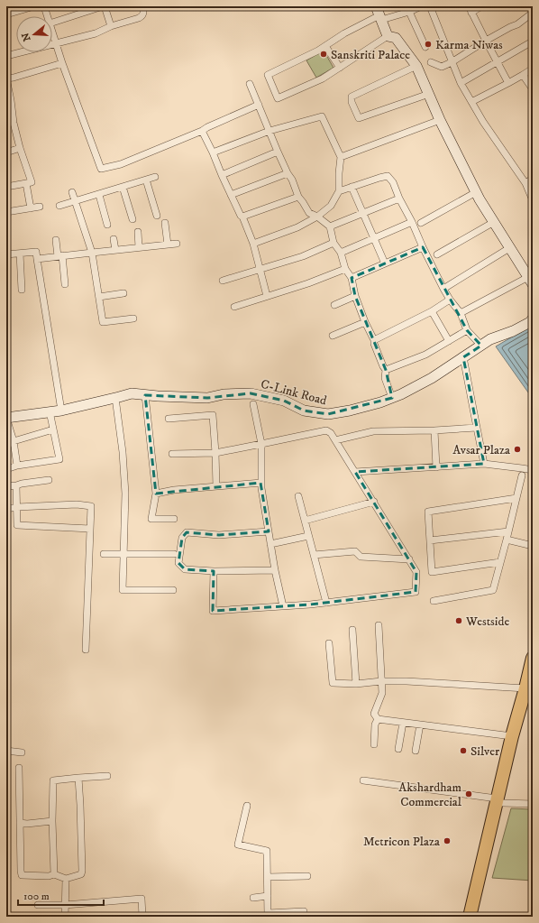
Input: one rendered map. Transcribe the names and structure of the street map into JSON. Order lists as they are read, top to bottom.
{
  "streets": {
    "street": ["C-Link Road"]
  },
  "places": [
    "Karma Niwas",
    "Sanskriti Palace",
    "Avsar Plaza",
    "Westside",
    "Silver",
    "Akshardham Commercial",
    "Metricon Plaza"
  ],
  "scale_bar": "100 m",
  "north": "left"
}
